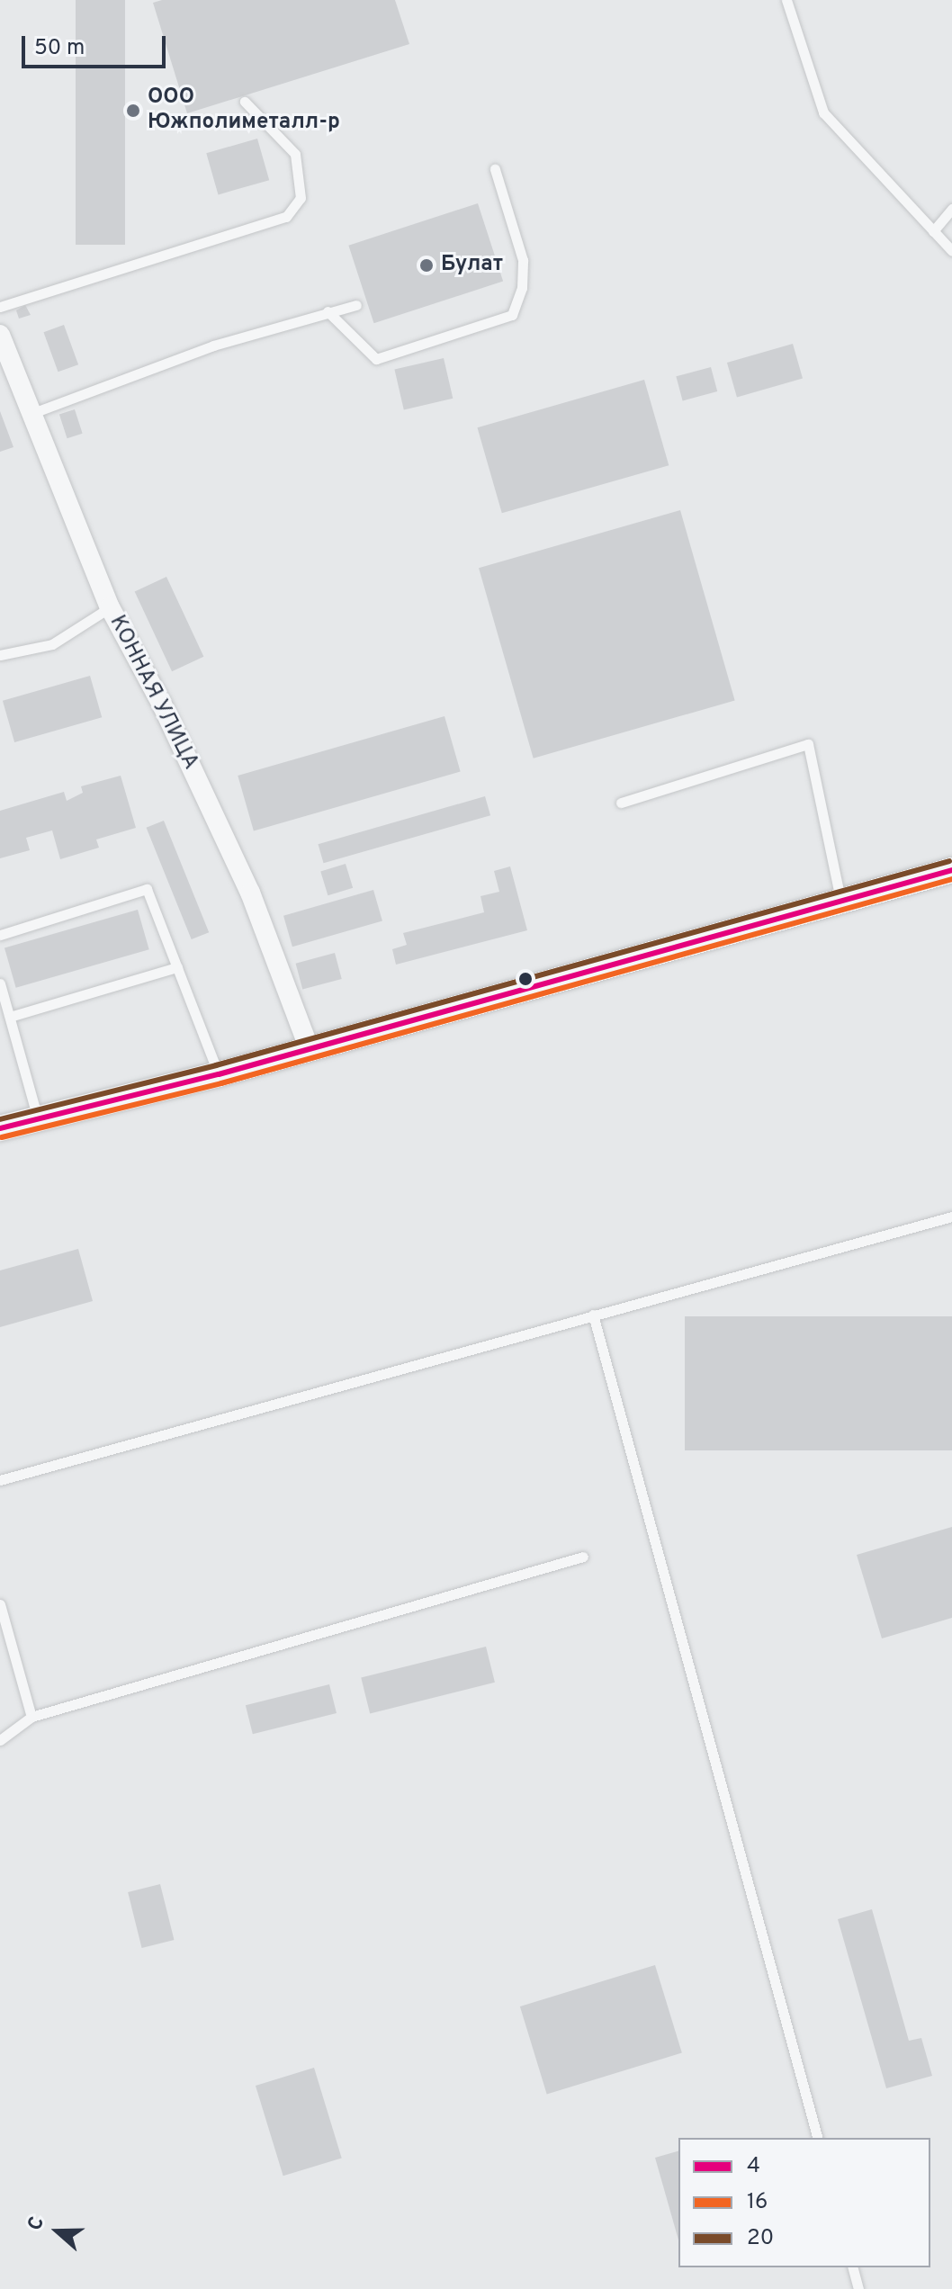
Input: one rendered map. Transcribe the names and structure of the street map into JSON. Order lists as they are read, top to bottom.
{
  "streets": {
    "street": ["КОННАЯ УЛИЦА"]
  },
  "places": ["ООО Южполиметалл-р", "Булат"],
  "lines": ["transit line 20", "transit line 4", "transit line 16"],
  "legend": ["4", "16", "20"],
  "scale_bar": "50 m",
  "north": "left"
}
